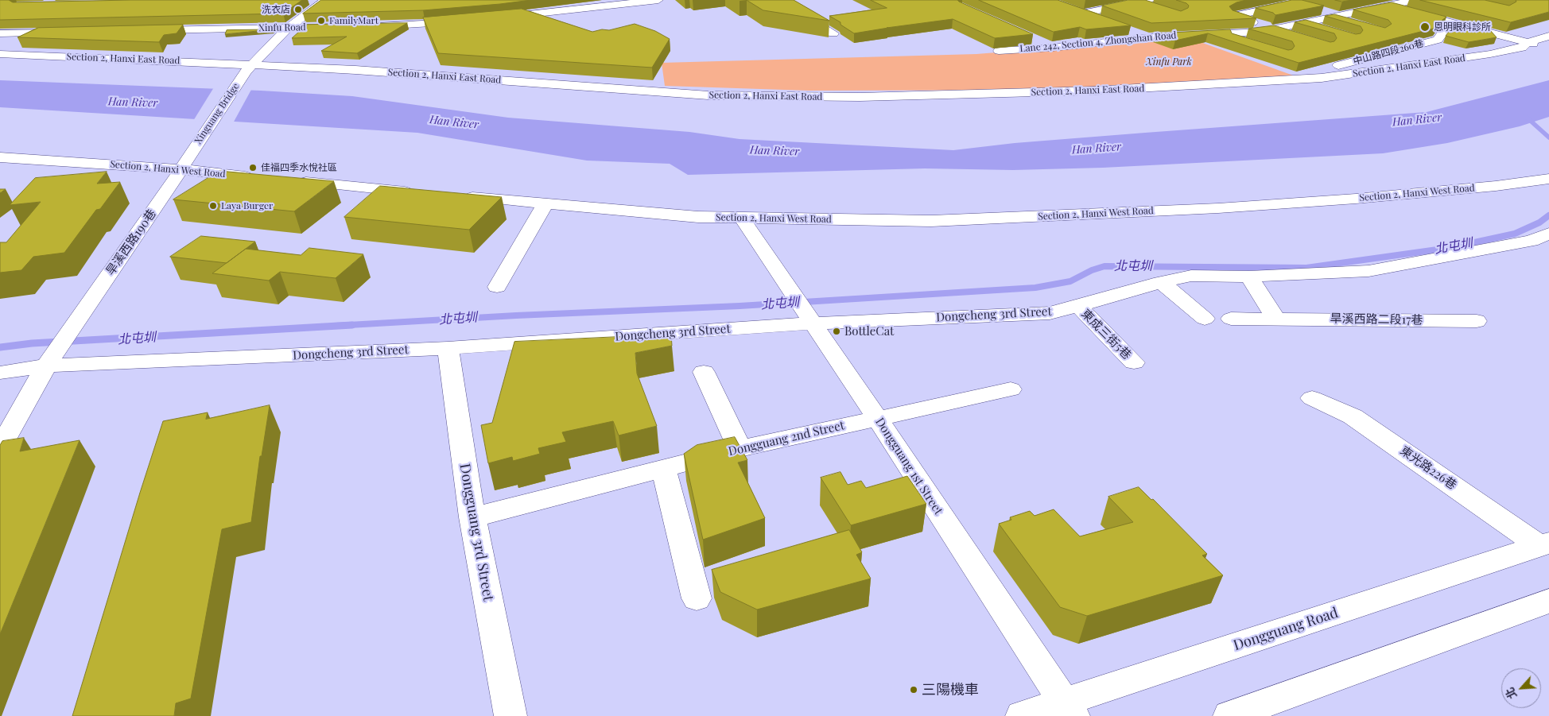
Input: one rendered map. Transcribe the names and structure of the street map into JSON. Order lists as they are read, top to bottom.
{
  "streets": {
    "street": [
      "Xinfu Road",
      "Lane 242, Section 4, Zhongshan Road",
      "中山路四段260巷",
      "Section 2, Hanxi East Road",
      "Xinguang Bridge",
      "Section 2, Hanxi West Road",
      "旱溪西路190巷",
      "Dongcheng 3rd Street",
      "旱溪西路二段17巷",
      "東成三街5巷",
      "Dongguang 2nd Street",
      "Dongguang 1st Street",
      "東光路226巷",
      "Dongguang 3rd Street",
      "Dongguang Road"
    ]
  },
  "crossings": [
    ["Xinfu Road", "Xinguang Bridge"],
    ["中山路四段260巷", "Section 2, Hanxi East Road"],
    ["Section 2, Hanxi East Road", "Xinguang Bridge"],
    ["Xinguang Bridge", "Section 2, Hanxi West Road"],
    ["Xinguang Bridge", "旱溪西路190巷"],
    ["Section 2, Hanxi West Road", "旱溪西路190巷"],
    ["Section 2, Hanxi West Road", "Dongguang 1st Street"],
    ["旱溪西路190巷", "Dongcheng 3rd Street"],
    ["Dongcheng 3rd Street", "東成三街5巷"],
    ["Dongcheng 3rd Street", "Dongguang 1st Street"],
    ["Dongcheng 3rd Street", "Dongguang 3rd Street"],
    ["Dongguang 2nd Street", "Dongguang 1st Street"],
    ["Dongguang 2nd Street", "Dongguang 3rd Street"],
    ["Dongguang 1st Street", "Dongguang Road"],
    ["東光路226巷", "Dongguang Road"]
  ],
  "water": ["Han River", "北屯圳"],
  "parks": ["Xinfu Park"],
  "places": [
    "洗衣店",
    "FamilyMart",
    "恩明眼科診所",
    "佳福四季水悅社區",
    "Laya Burger",
    "BottleCat",
    "三陽機車"
  ],
  "north": "bottom left"
}
